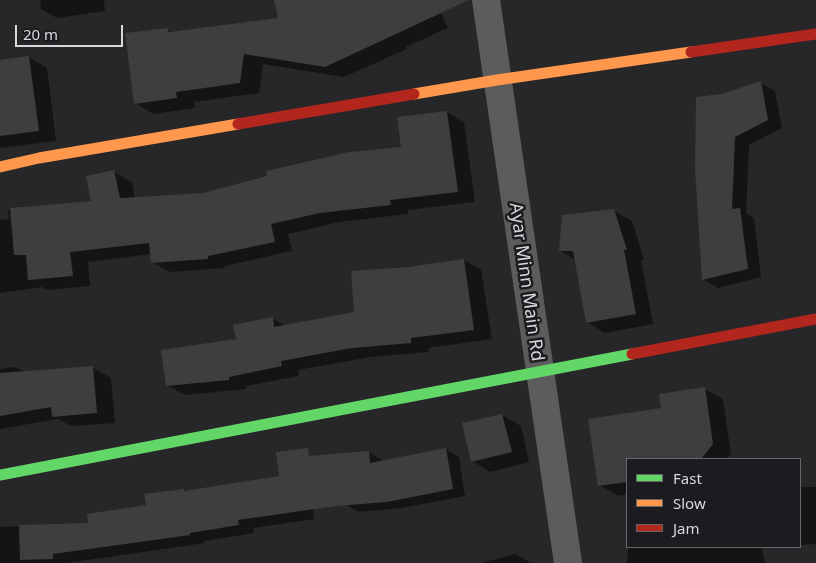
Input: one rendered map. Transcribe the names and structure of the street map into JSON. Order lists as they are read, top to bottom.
{
  "streets": {
    "street": ["Ayar Minn Main Rd"]
  },
  "legend": ["Fast", "Slow", "Jam"],
  "scale_bar": "20 m"
}
